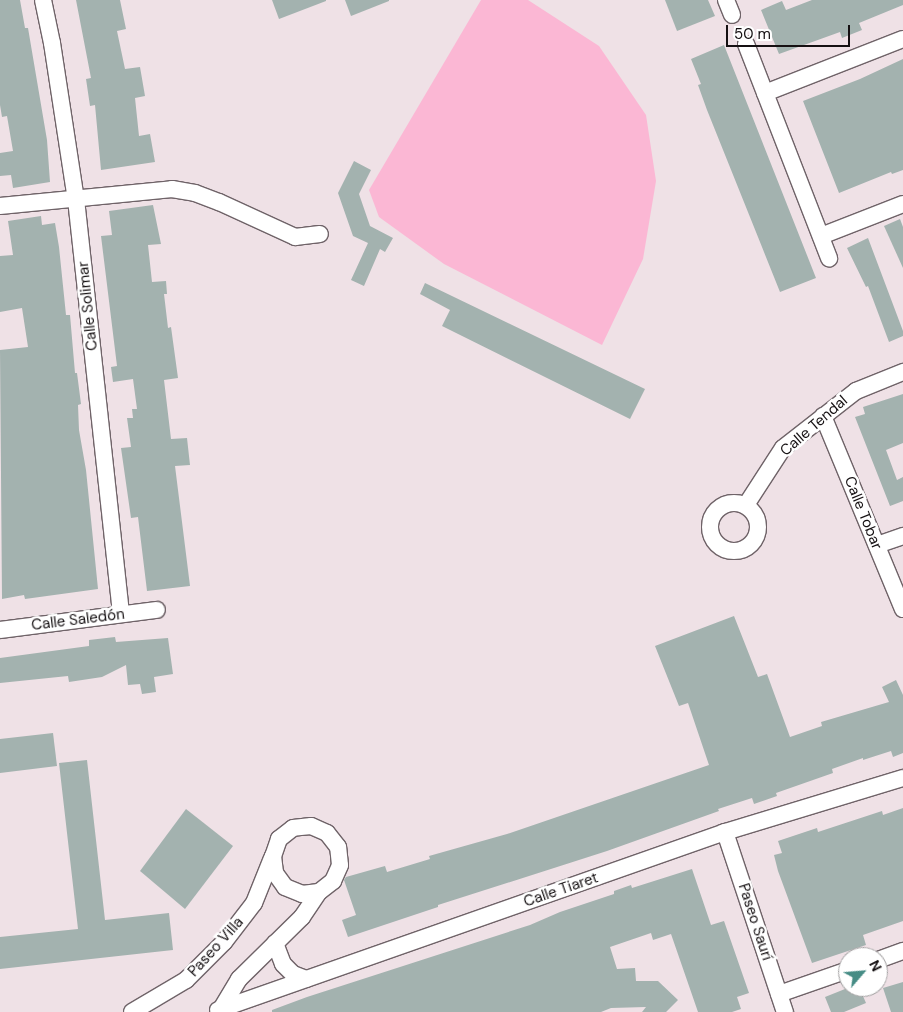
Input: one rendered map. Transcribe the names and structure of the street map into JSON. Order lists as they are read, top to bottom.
{
  "streets": {
    "street": [
      "Calle Solimar",
      "Calle Tendal",
      "Calle Tobar",
      "Calle Saledón",
      "Calle Tiaret",
      "Paseo Saurí",
      "Paseo Villa"
    ]
  },
  "crossings": [
    ["Calle Solimar", "Calle Saledón"],
    ["Calle Tendal", "Calle Tobar"],
    ["Calle Tiaret", "Paseo Saurí"],
    ["Calle Tiaret", "Paseo Villa"]
  ],
  "scale_bar": "50 m",
  "north": "top right"
}
